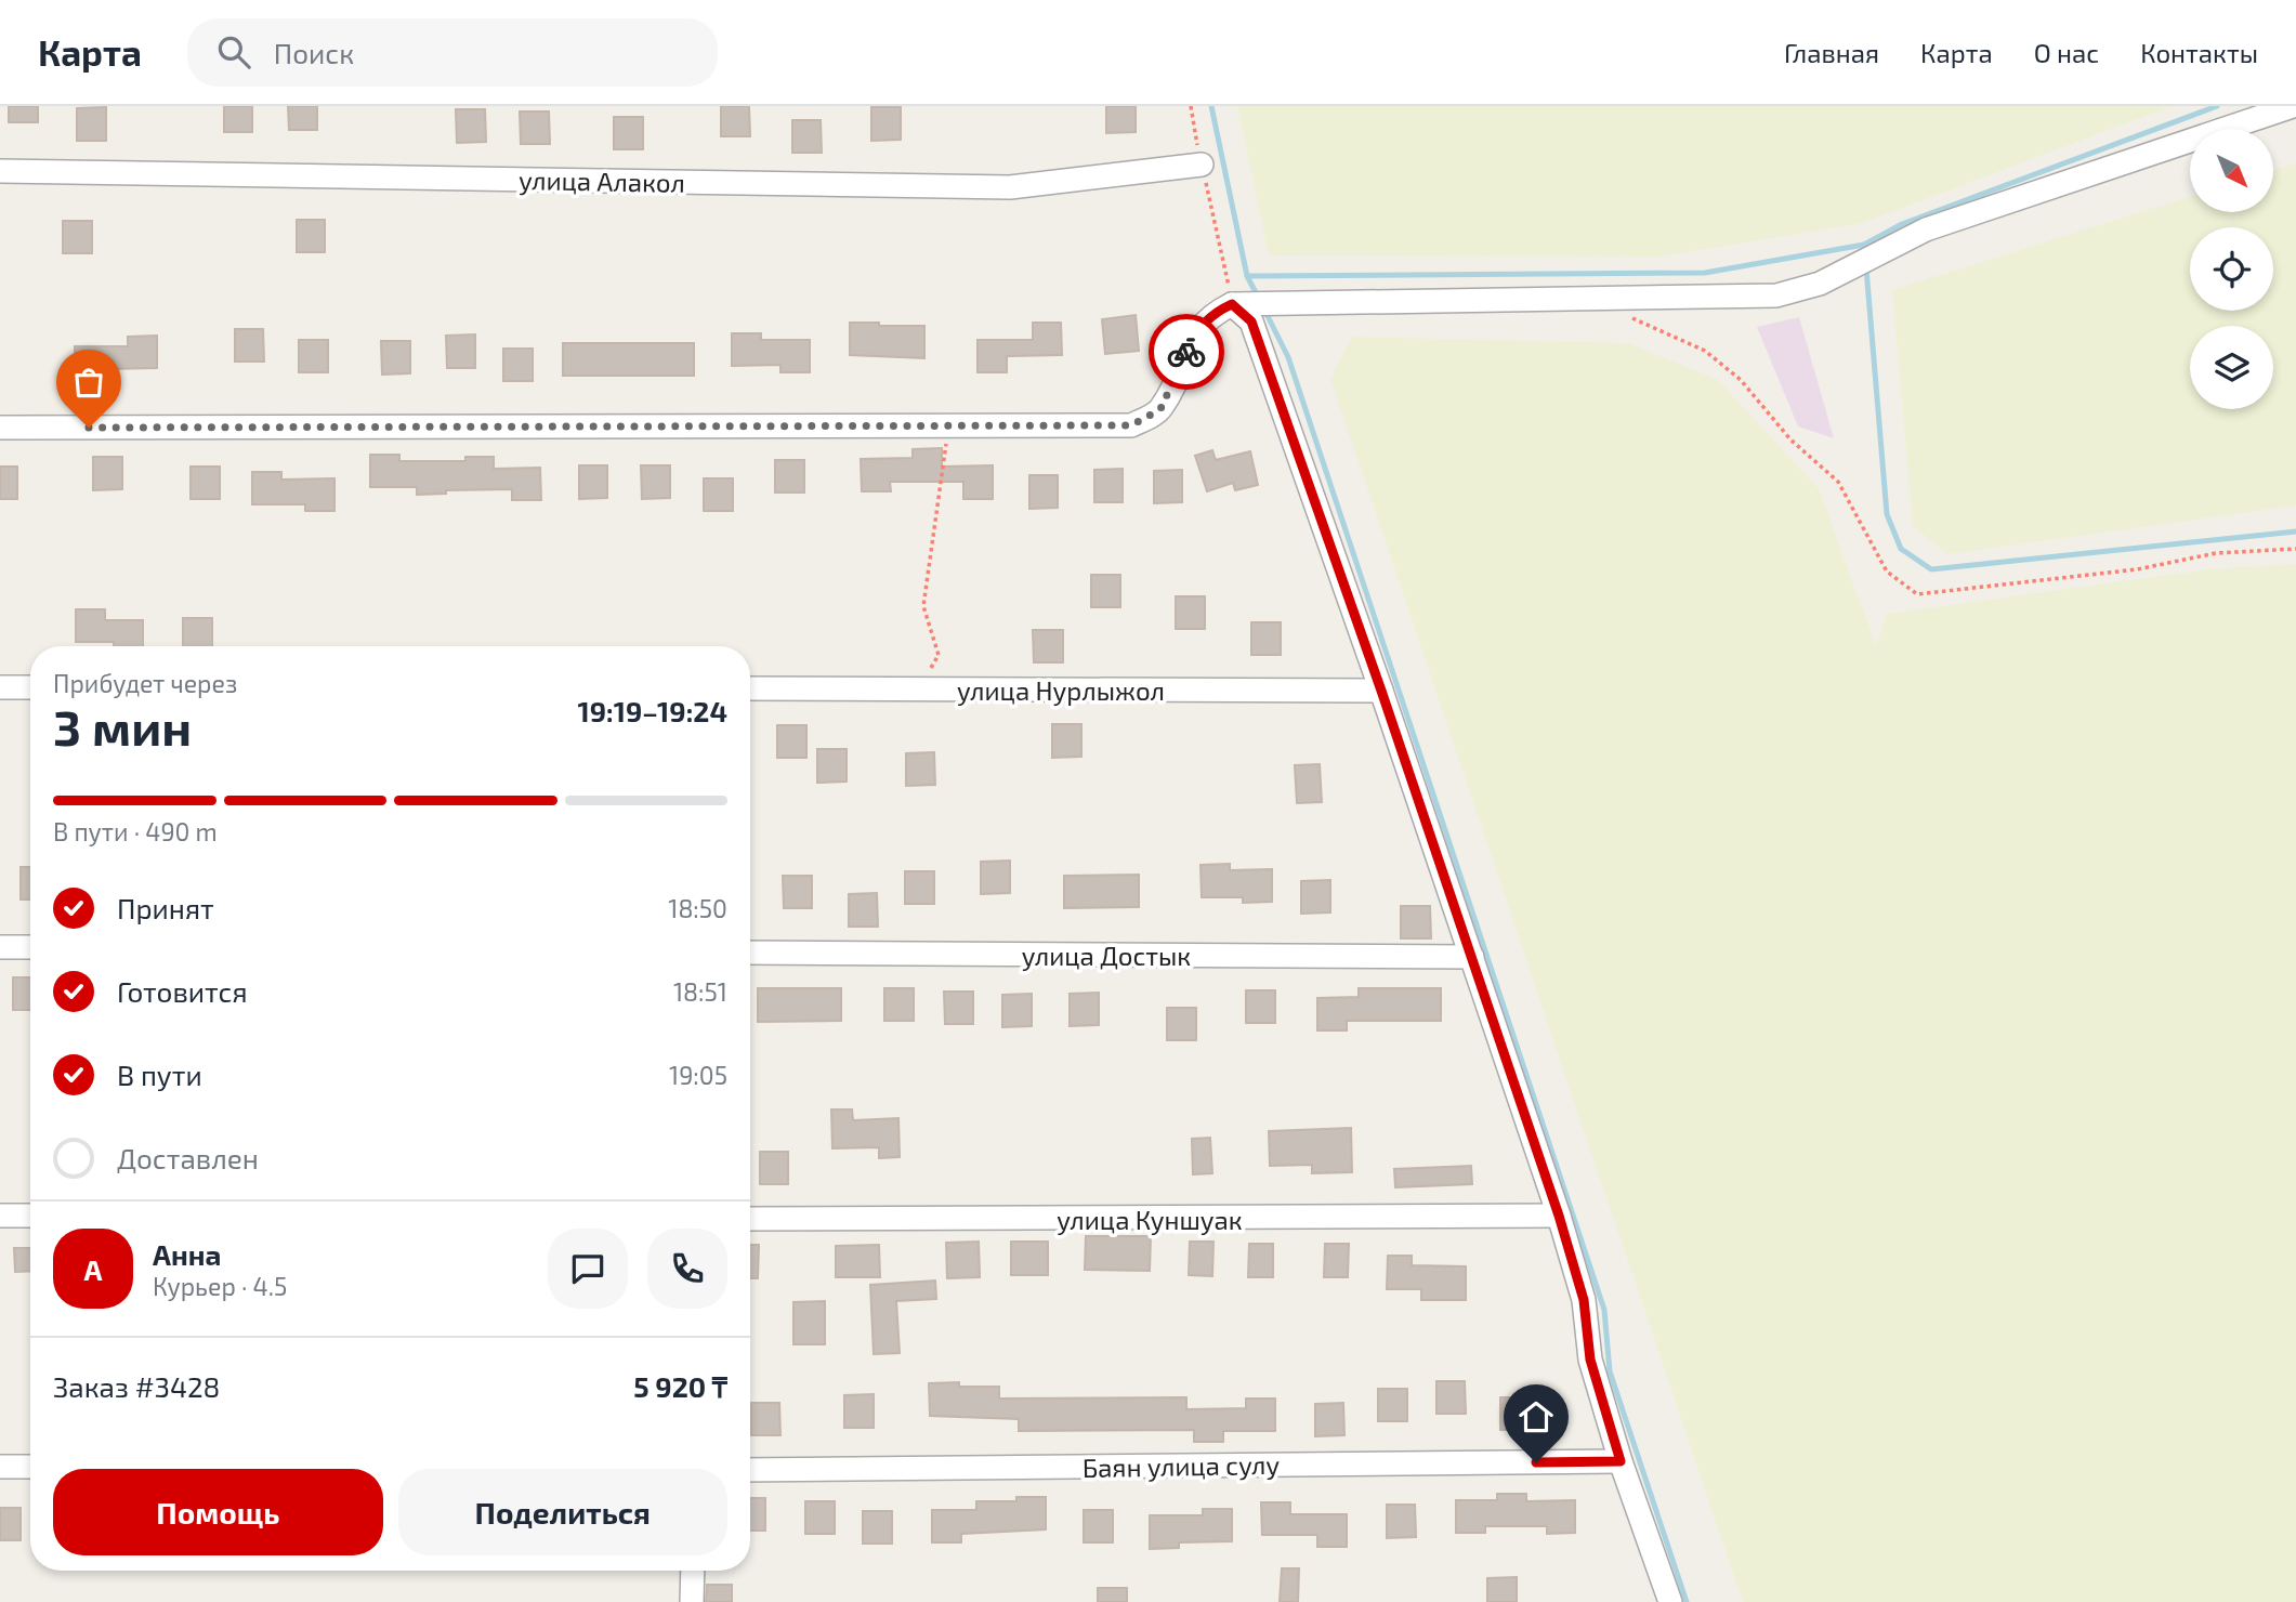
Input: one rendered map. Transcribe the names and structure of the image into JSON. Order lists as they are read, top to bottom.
{
  "streets": {
    "street": [
      "улица Алакол",
      "улица Нурлыжол",
      "улица Достык",
      "улица Куншуак",
      "Баян улица сулу"
    ]
  },
  "north": "bottom right",
  "page": {
    "header": "Карта",
    "search": "Поиск",
    "nav": [
      "Главная",
      "Карта",
      "О нас",
      "Контакты"
    ],
    "heading": ["3 мин", "Прибудет через", "19:19–19:24"],
    "panel": [
      "Анна",
      "Курьер · 4.5",
      "Заказ #3428",
      "5 920 ₸"
    ],
    "bar": "В пути · 490 m",
    "list": [
      ["Принят", "18:50"],
      ["Готовится", "18:51"],
      ["В пути", "19:05"],
      "Доставлен"
    ],
    "round": "А",
    "buttons": ["Помощь", "Поделиться"]
  }
}
